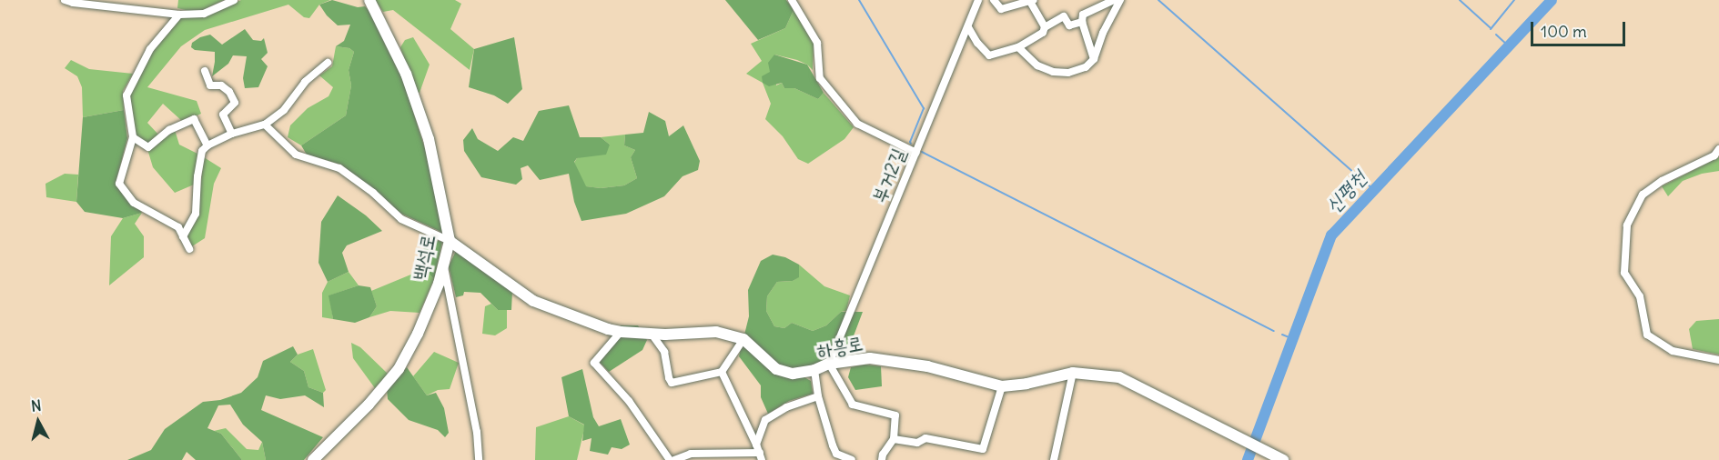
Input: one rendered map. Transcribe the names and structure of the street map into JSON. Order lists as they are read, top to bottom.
{
  "streets": {
    "street": ["부거2길", "백석로", "하흥로"]
  },
  "crossings": [
    ["부거2길", "하흥로"],
    ["백석로", "하흥로"]
  ],
  "water": ["신평천"],
  "scale_bar": "100 m",
  "north": "top"
}
